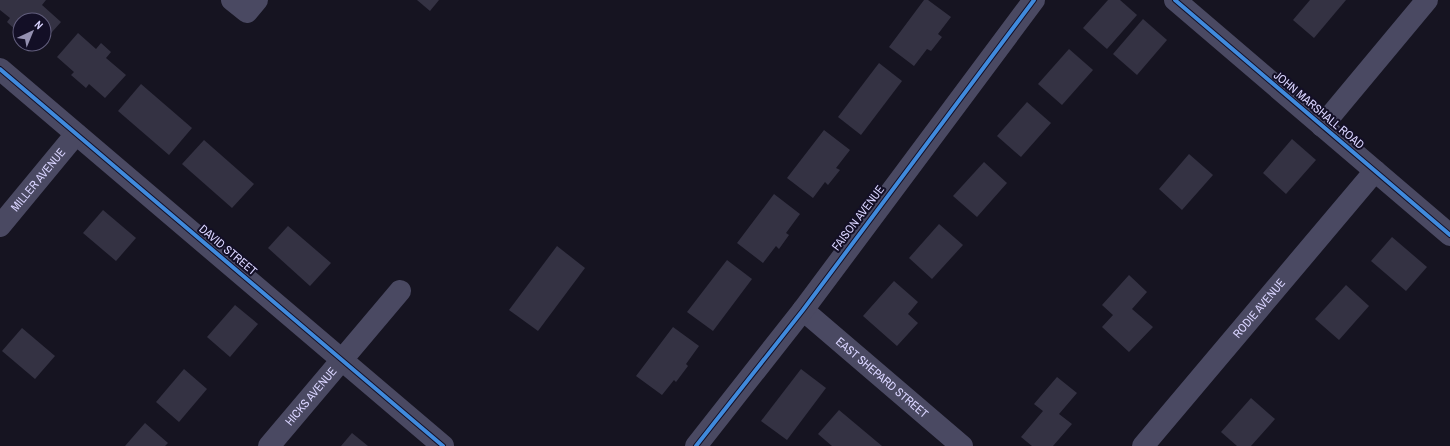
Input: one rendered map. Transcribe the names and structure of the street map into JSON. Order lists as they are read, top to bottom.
{
  "streets": {
    "street": [
      "JOHN MARSHALL ROAD",
      "MILLER AVENUE",
      "FAISON AVENUE",
      "DAVID STREET",
      "RODIE AVENUE",
      "EAST SHEPARD STREET",
      "HICKS AVENUE"
    ]
  },
  "crossings": [
    ["JOHN MARSHALL ROAD", "RODIE AVENUE"],
    ["MILLER AVENUE", "DAVID STREET"],
    ["FAISON AVENUE", "EAST SHEPARD STREET"],
    ["DAVID STREET", "HICKS AVENUE"]
  ],
  "north": "top right"
}
